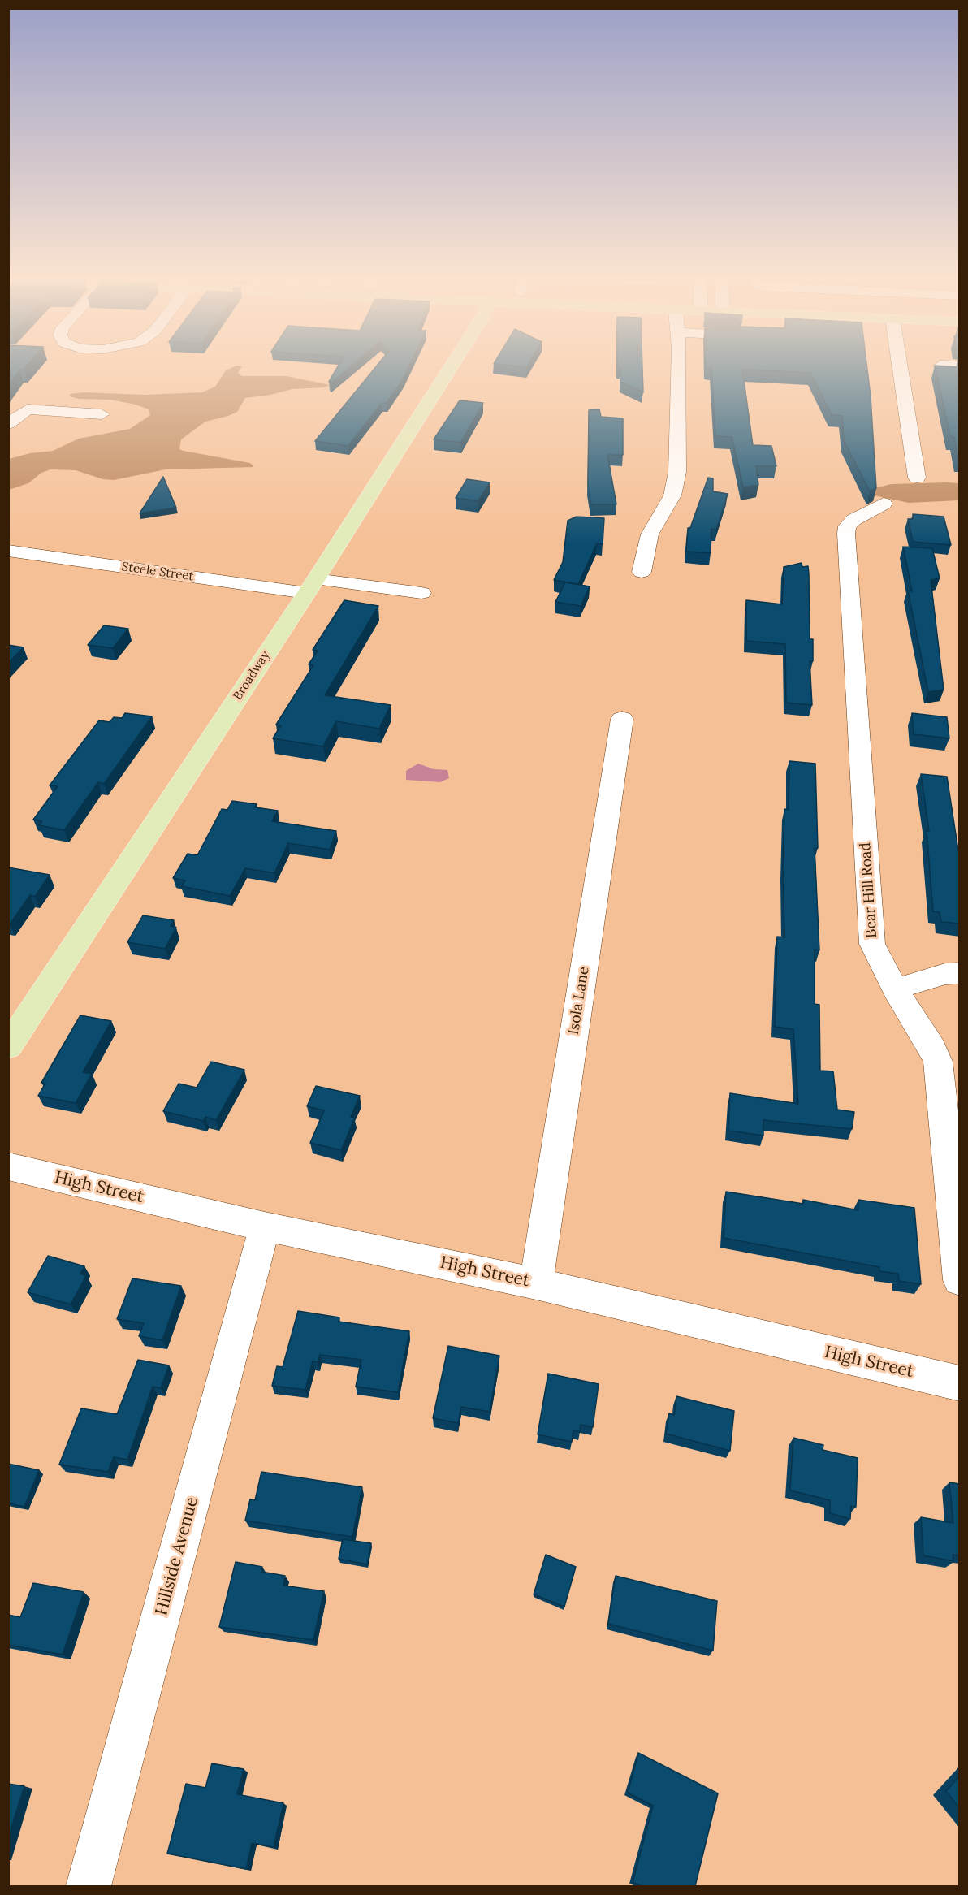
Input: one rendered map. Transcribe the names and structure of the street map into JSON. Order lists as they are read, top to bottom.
{
  "streets": {
    "main road": ["Broadway"],
    "street": [
      "Steele Street",
      "Bear Hill Road",
      "Isola Lane",
      "High Street",
      "Hillside Avenue"
    ]
  },
  "crossings": [
    ["Steele Street", "Broadway"],
    ["Isola Lane", "High Street"],
    ["High Street", "Hillside Avenue"]
  ]
}
